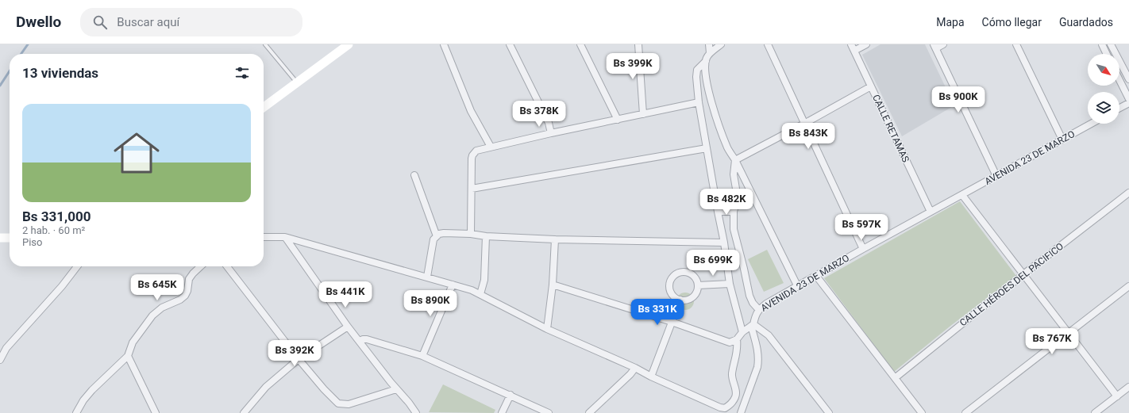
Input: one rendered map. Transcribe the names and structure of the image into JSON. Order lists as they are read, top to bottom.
{
  "streets": {
    "street": ["CALLE RETAMAS", "AVENIDA 23 DE MARZO", "CALLE HÉROES DEL PACIFICO"]
  },
  "crossings": [
    ["CALLE RETAMAS", "AVENIDA 23 DE MARZO"]
  ],
  "north": "bottom right",
  "page": {
    "header": "Dwello",
    "search": "Buscar aquí",
    "nav": ["Mapa", "Cómo llegar", "Guardados"],
    "price": [
      "Bs 399K",
      "Bs 900K",
      "Bs 378K",
      "Bs 843K",
      "Bs 482K",
      "Bs 597K",
      "Bs 699K",
      "Bs 645K",
      "Bs 441K",
      "Bs 890K",
      "Bs 331K",
      "Bs 767K",
      "Bs 392K"
    ],
    "heading": "13 viviendas",
    "list": [
      {
        "name": "Bs 331,000",
        "note": "2 hab. · 60 m² · Piso"
      }
    ]
  }
}
